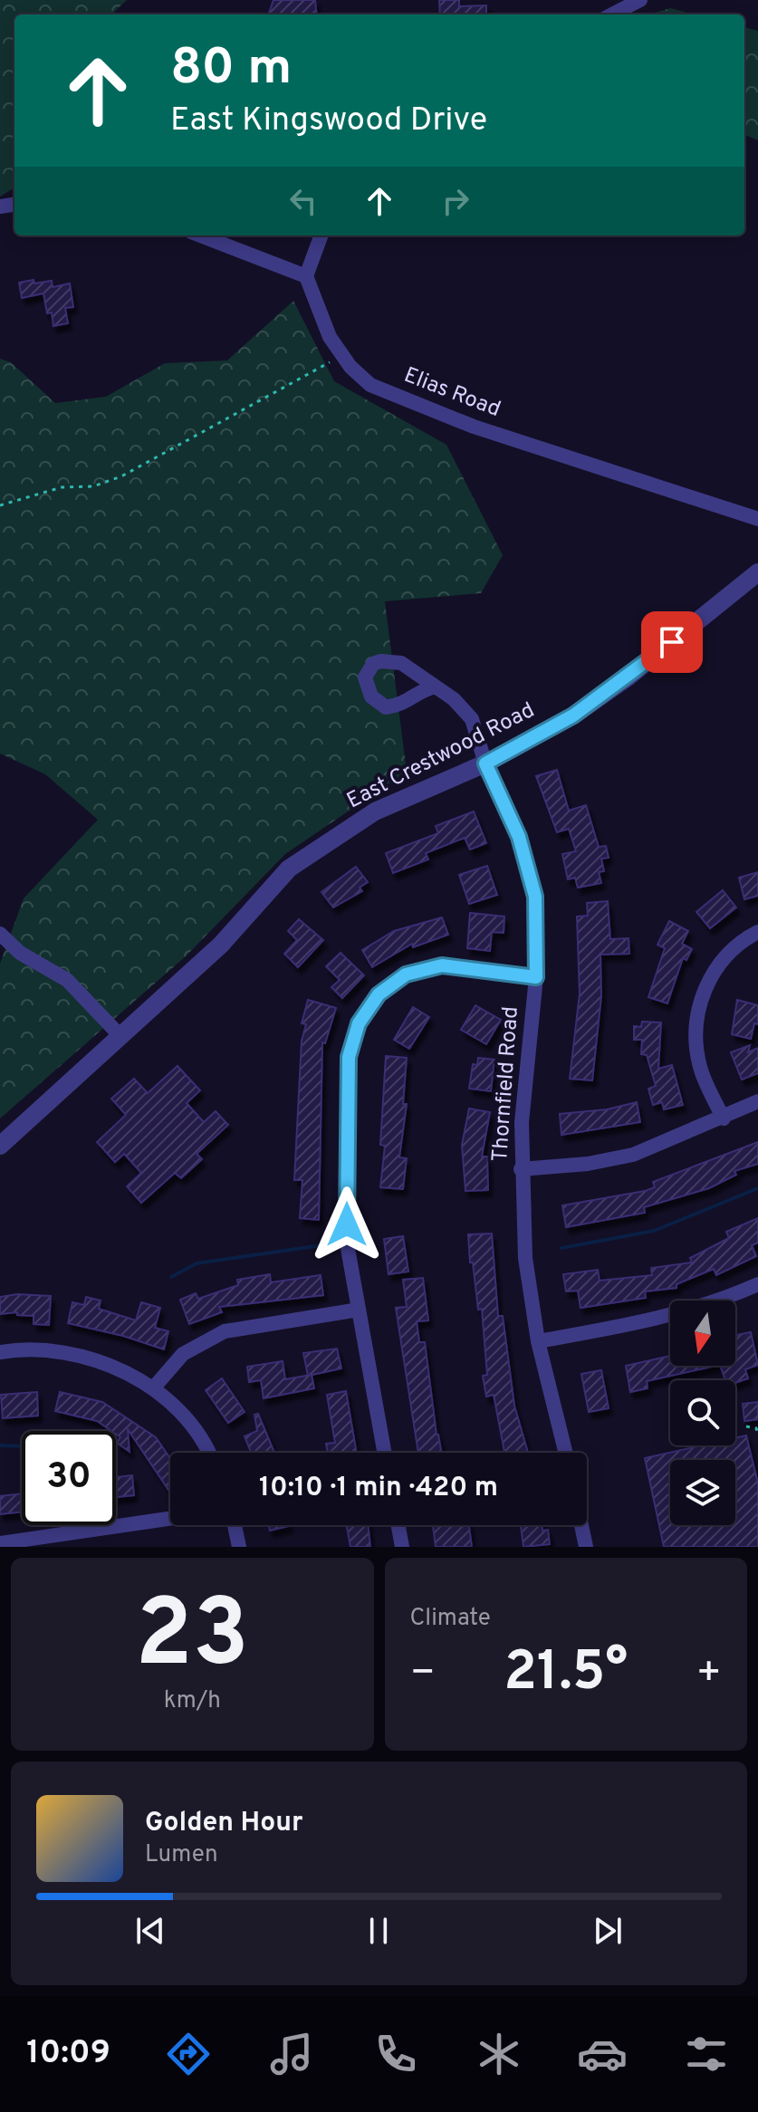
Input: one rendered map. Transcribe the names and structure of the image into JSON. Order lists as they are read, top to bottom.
{
  "streets": {
    "street": ["Elias Road", "East Crestwood Road", "Thornfield Road"]
  },
  "crossings": [
    ["East Crestwood Road", "Thornfield Road"]
  ],
  "north": "bottom",
  "page": {
    "turn": ["80 m", "East Kingswood Drive"],
    "limit": "30",
    "trip": "10:10 · 1 min · 420 m",
    "tile": [
      ["23", "km/h"],
      "Climate"
    ],
    "heat": ["−", "21.5°", "+"],
    "song": ["Golden Hour", "Lumen"],
    "tabs": "10:09"
  }
}
